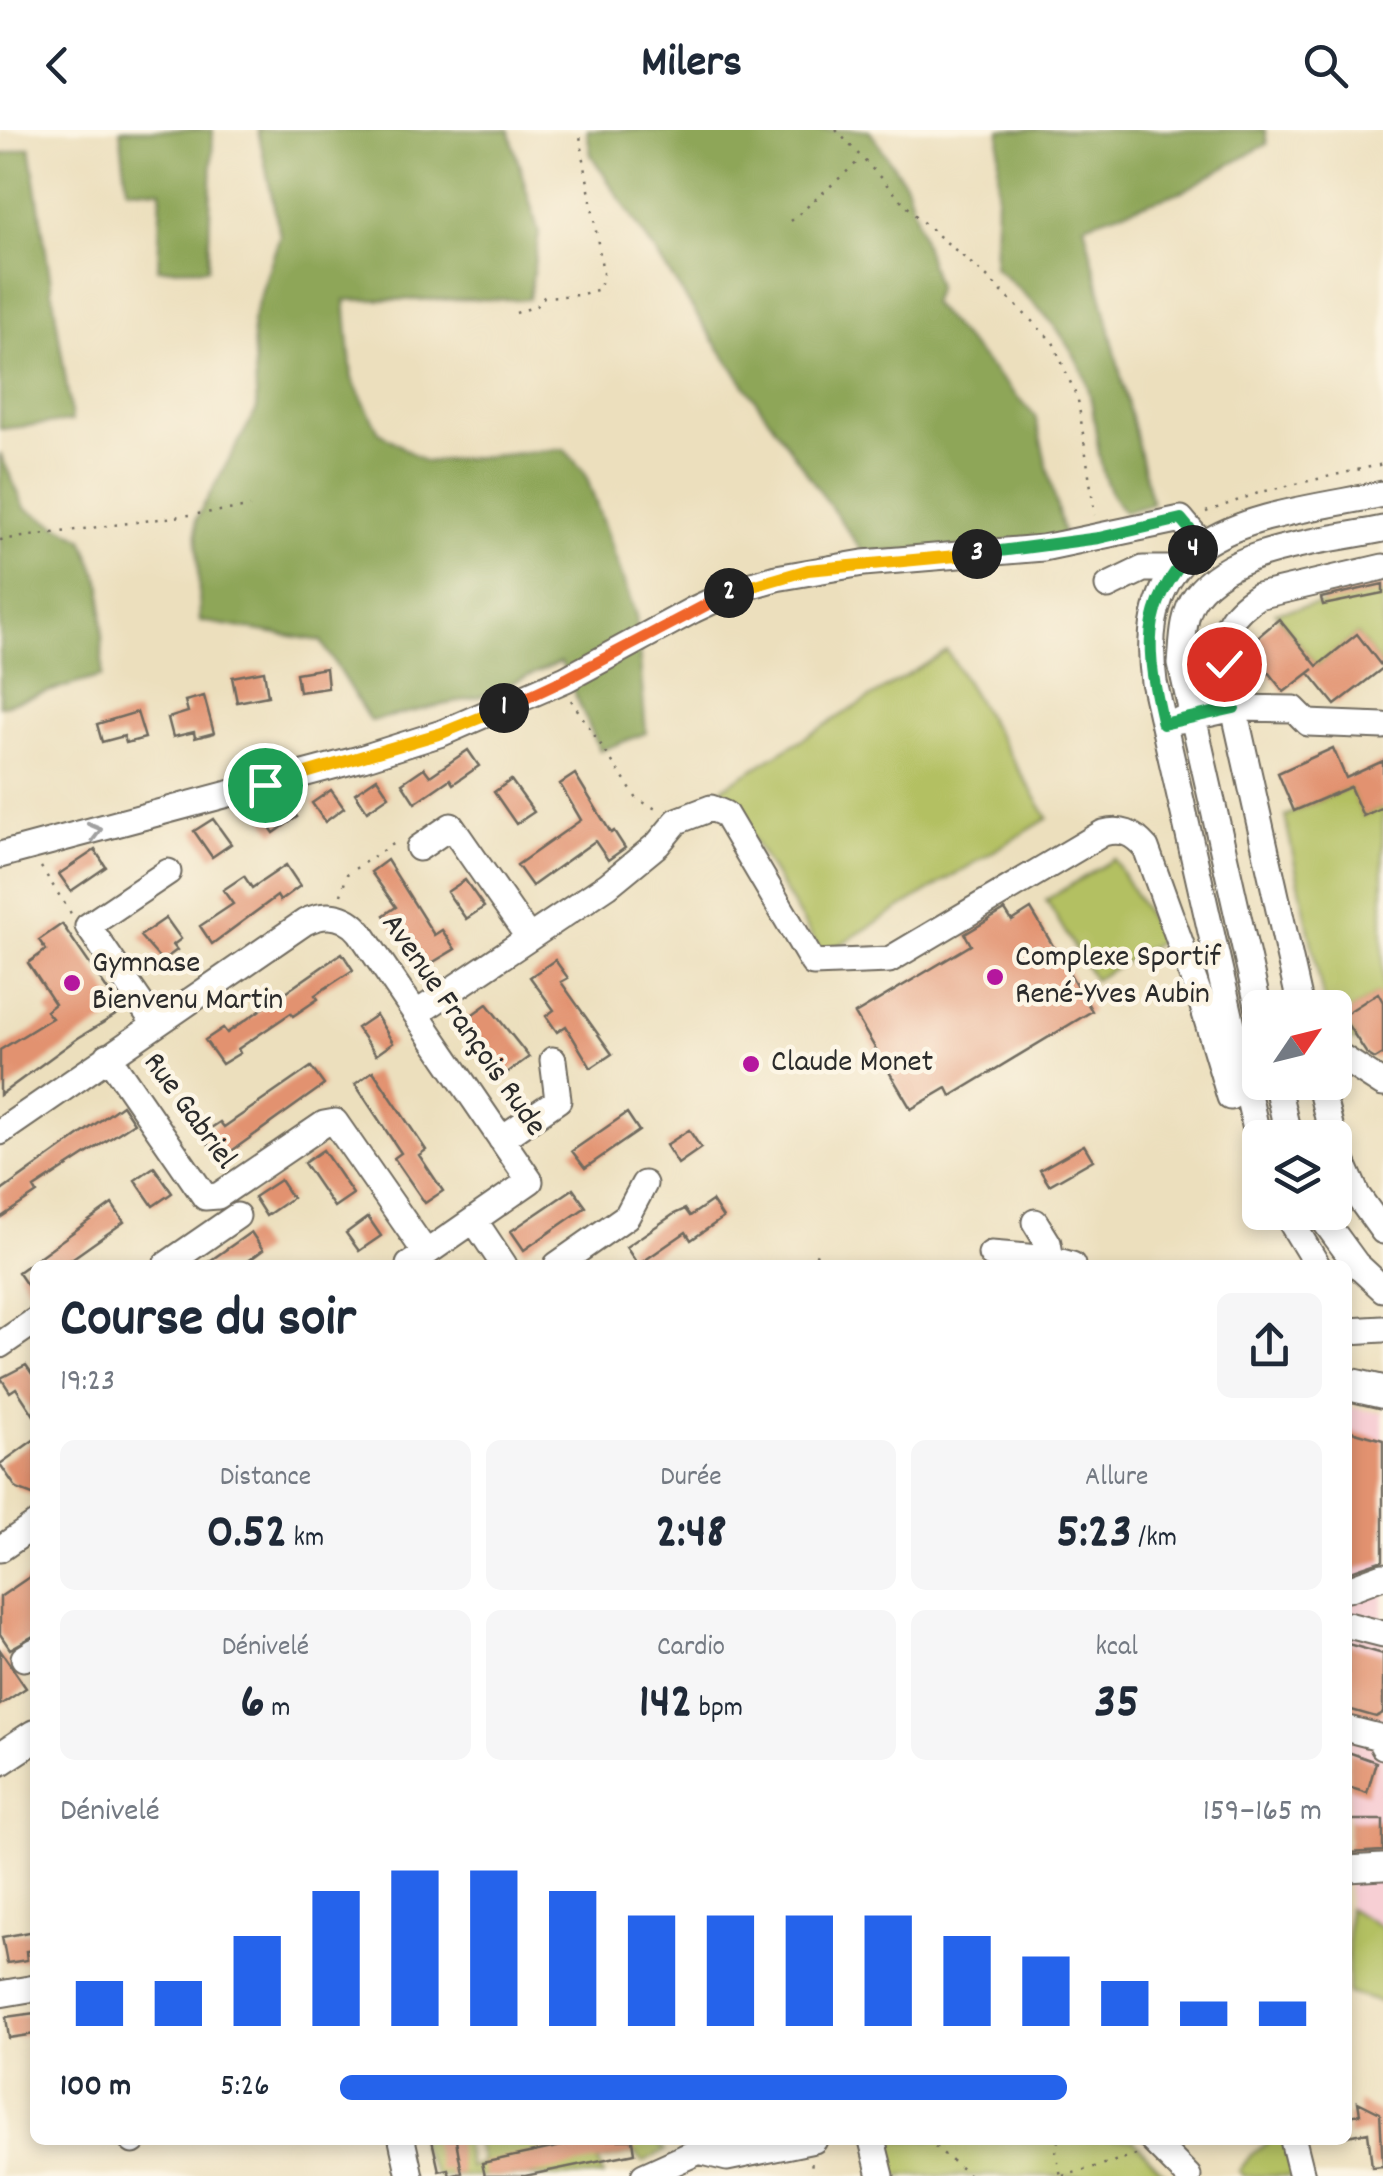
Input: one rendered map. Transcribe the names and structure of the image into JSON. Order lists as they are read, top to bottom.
{
  "streets": {
    "street": ["Avenue François Rude", "Rue Gabriel"]
  },
  "places": ["Complexe Sportif René-Yves Aubin", "Gymnase Bienvenu Martin", "Claude Monet"],
  "north": "top right",
  "page": {
    "header": "Milers",
    "pins": [
      "4",
      "3",
      "2",
      "1"
    ],
    "heading": ["Course du soir", "19:23"],
    "stats": [
      ["Distance", "0.52 km"],
      ["Durée", "2:48"],
      ["Allure", "5:23 /km"],
      ["Dénivelé", "6 m"],
      ["Cardio", "142 bpm"],
      ["kcal", "35"]
    ],
    "chart": ["Dénivelé", "159–165 m"],
    "list": [
      {
        "name": "100 m",
        "note": "5:26"
      }
    ]
  }
}
